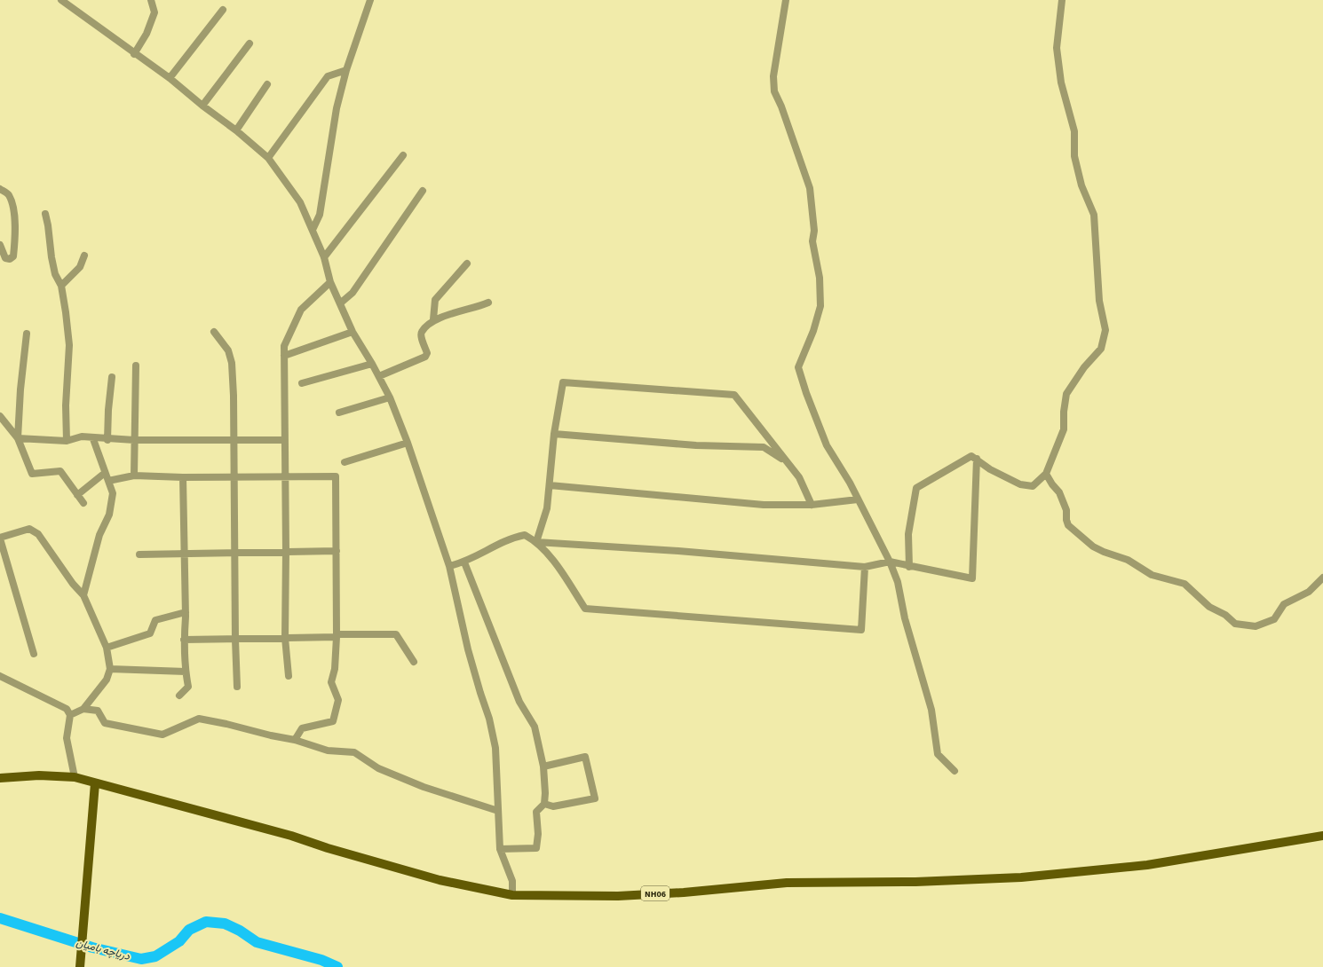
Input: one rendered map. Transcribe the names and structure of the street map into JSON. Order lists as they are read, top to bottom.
{
  "streets": {
    "main road": ["NH06"]
  },
  "water": ["دریاچه بامیان"]
}
